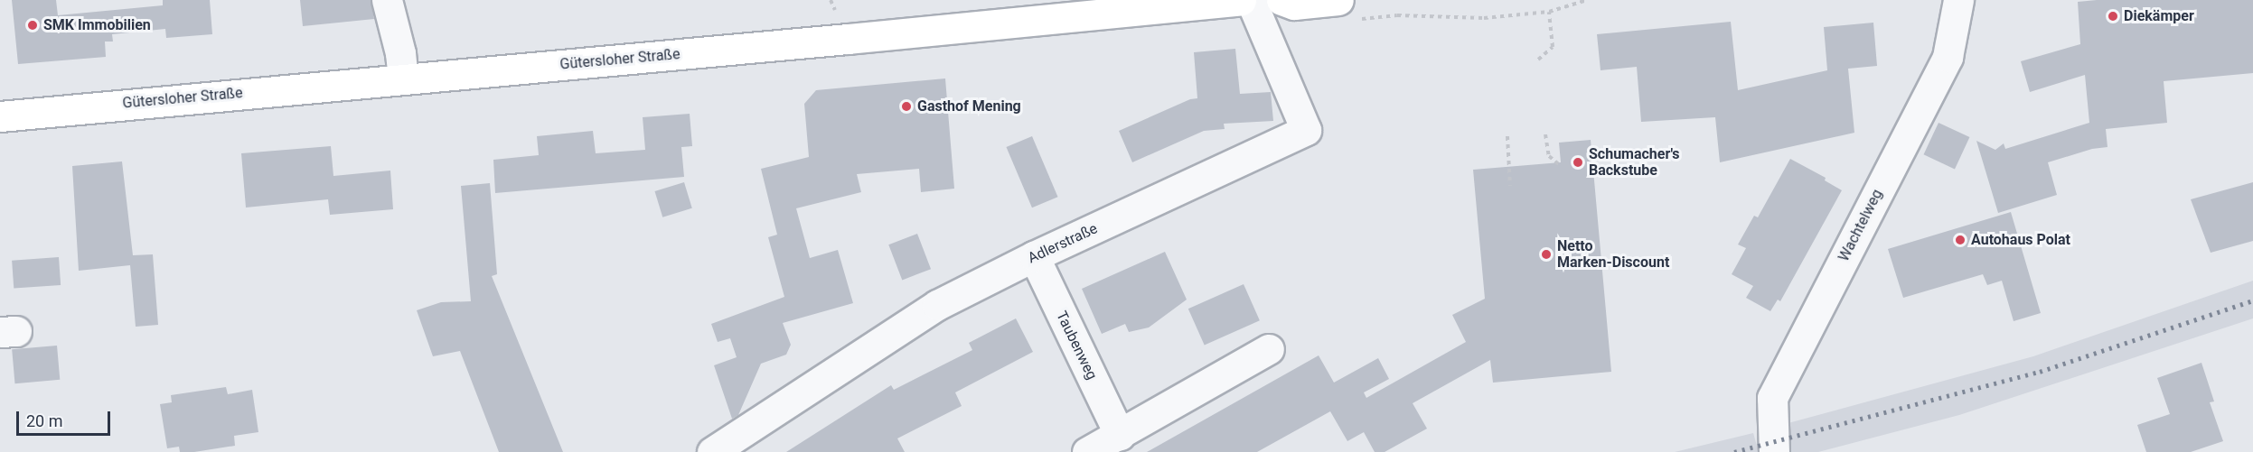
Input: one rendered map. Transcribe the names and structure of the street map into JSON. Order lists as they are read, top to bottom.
{
  "streets": {
    "main road": ["Gütersloher Straße"],
    "street": ["Wachtelweg", "Adlerstraße", "Taubenweg"]
  },
  "crossings": [
    ["Adlerstraße", "Taubenweg"]
  ],
  "places": [
    "Diekämper",
    "SMK Immobilien",
    "Gasthof Mening",
    "Schumacher's Backstube",
    "Autohaus Polat",
    "Netto Marken-Discount"
  ],
  "scale_bar": "20 m"
}
